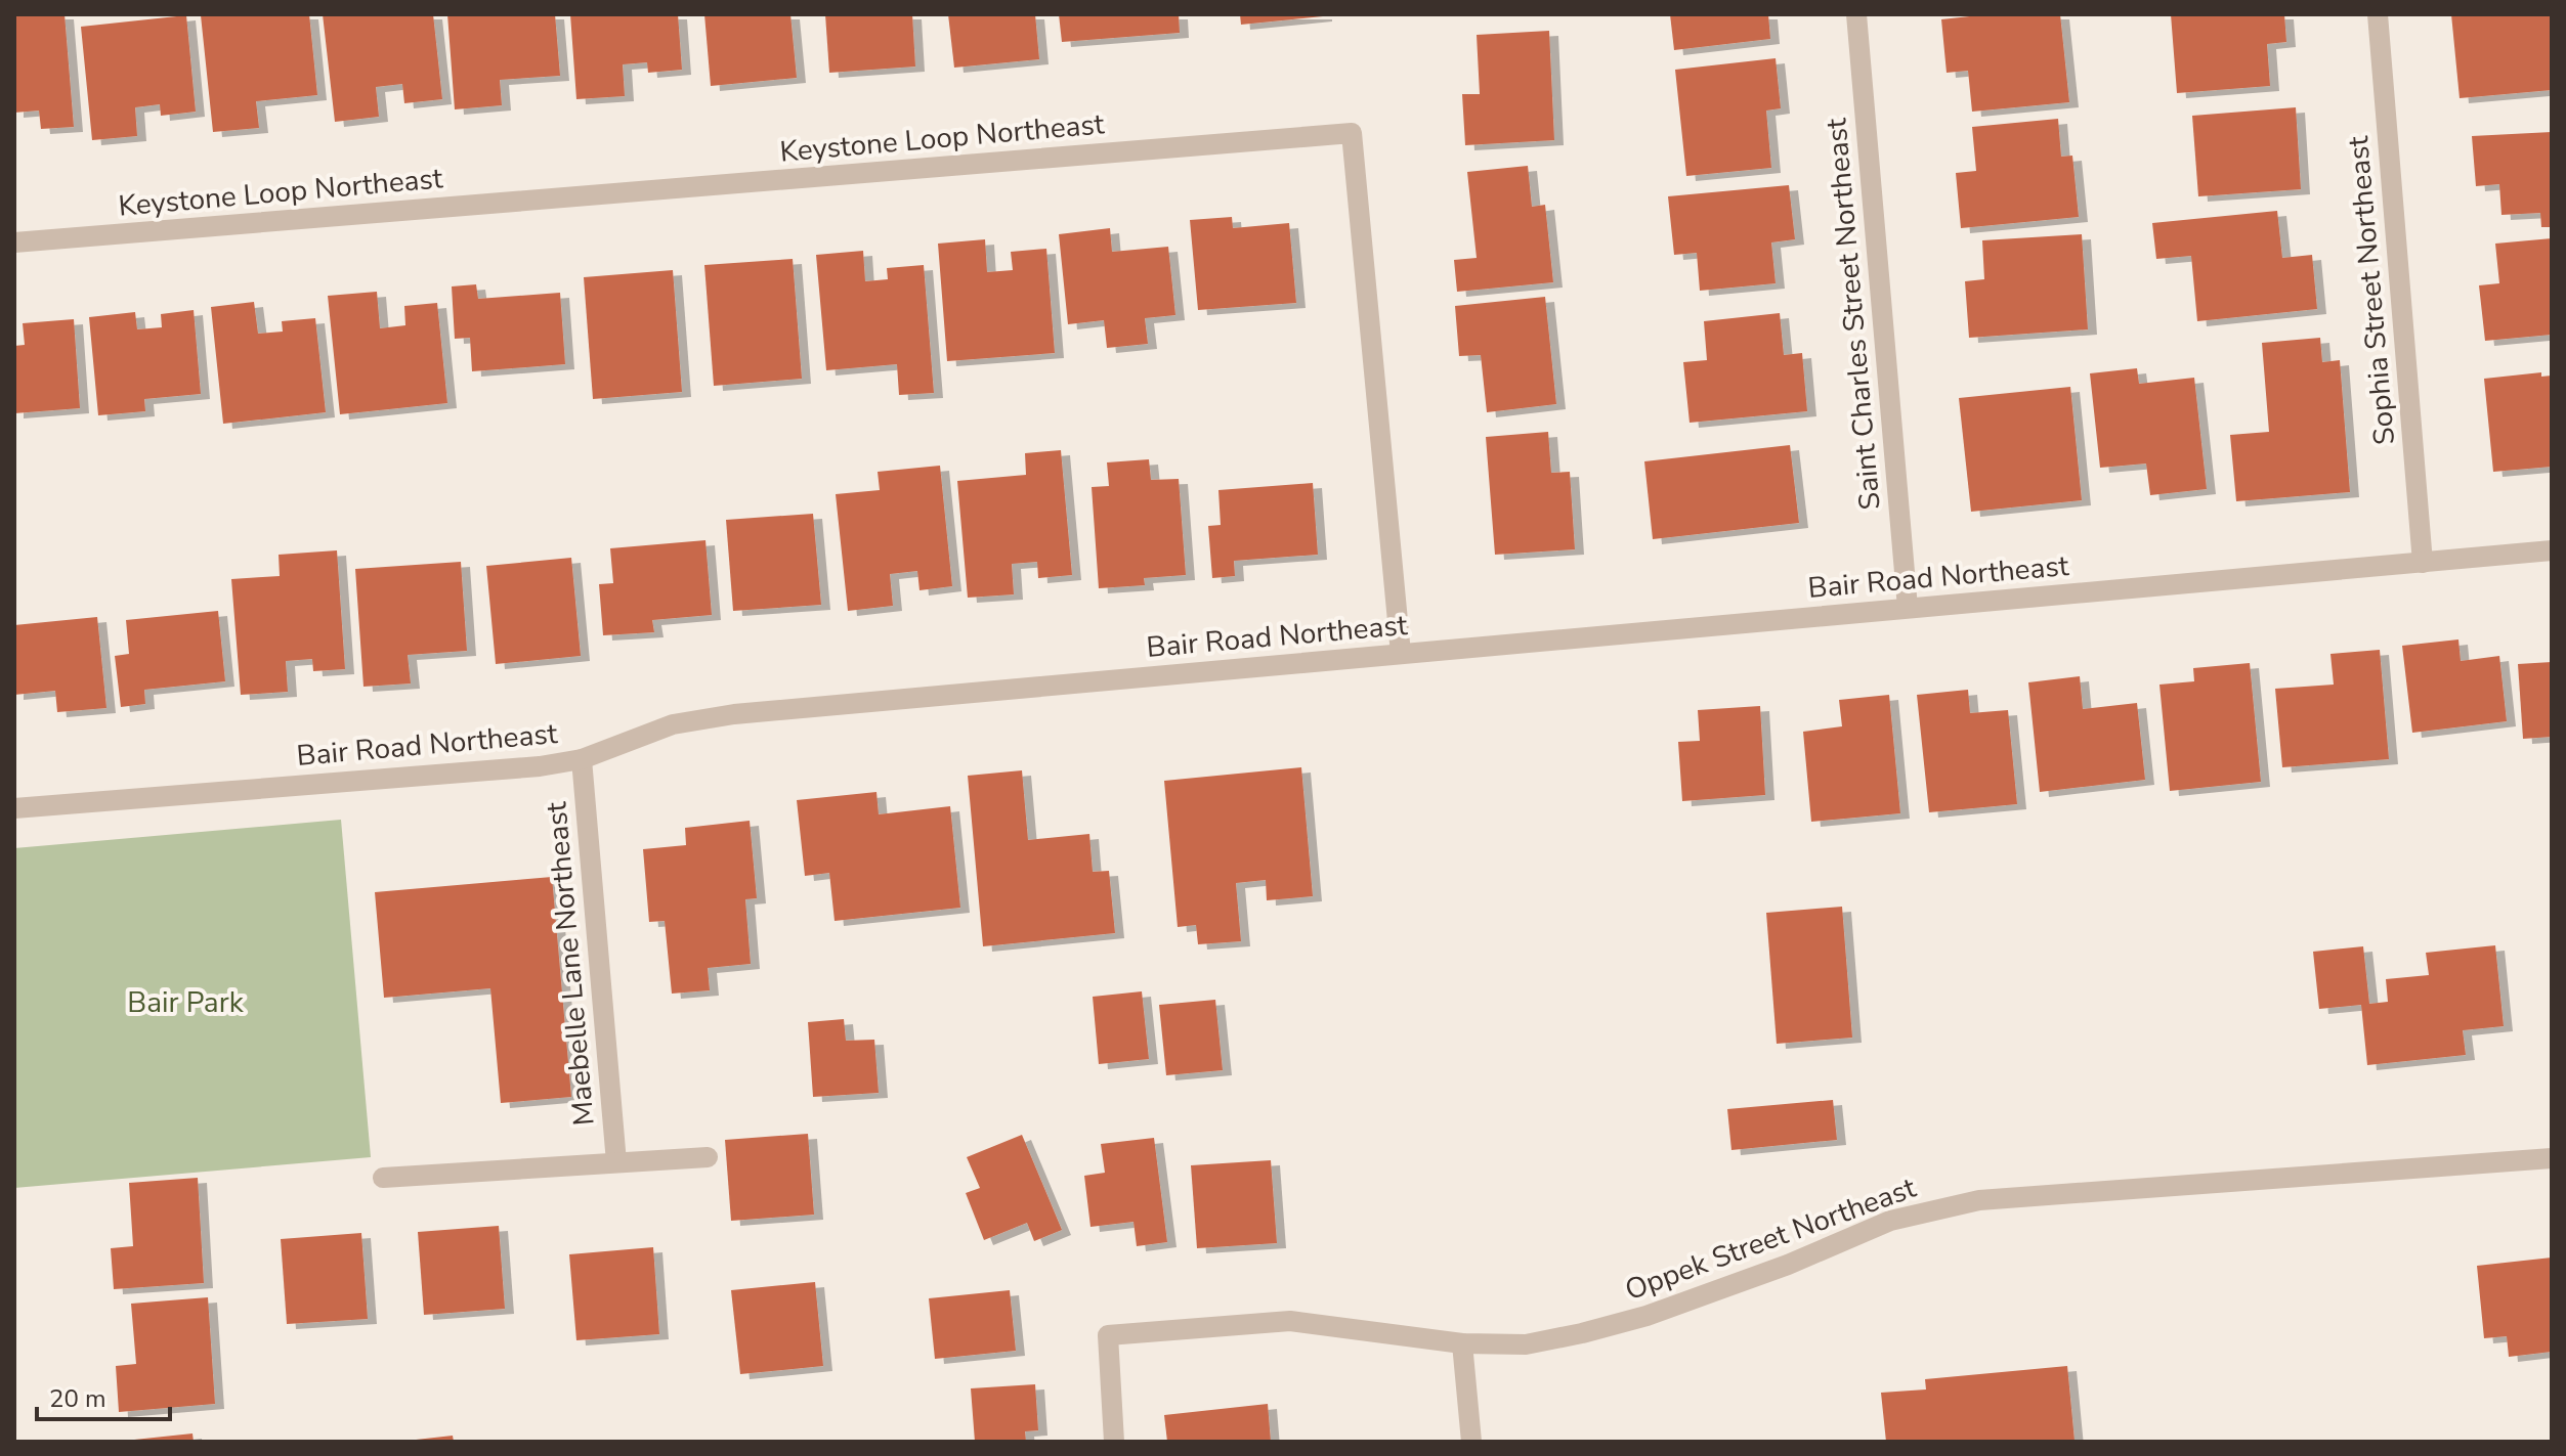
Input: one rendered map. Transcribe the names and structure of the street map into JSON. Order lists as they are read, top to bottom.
{
  "streets": {
    "street": [
      "Keystone Loop Northeast",
      "Sophia Street Northeast",
      "Saint Charles Street Northeast",
      "Bair Road Northeast",
      "Maebelle Lane Northeast",
      "Oppek Street Northeast"
    ]
  },
  "crossings": [
    ["Keystone Loop Northeast", "Bair Road Northeast"],
    ["Sophia Street Northeast", "Bair Road Northeast"],
    ["Saint Charles Street Northeast", "Bair Road Northeast"],
    ["Bair Road Northeast", "Maebelle Lane Northeast"]
  ],
  "parks": ["Bair Park"],
  "scale_bar": "20 m"
}
